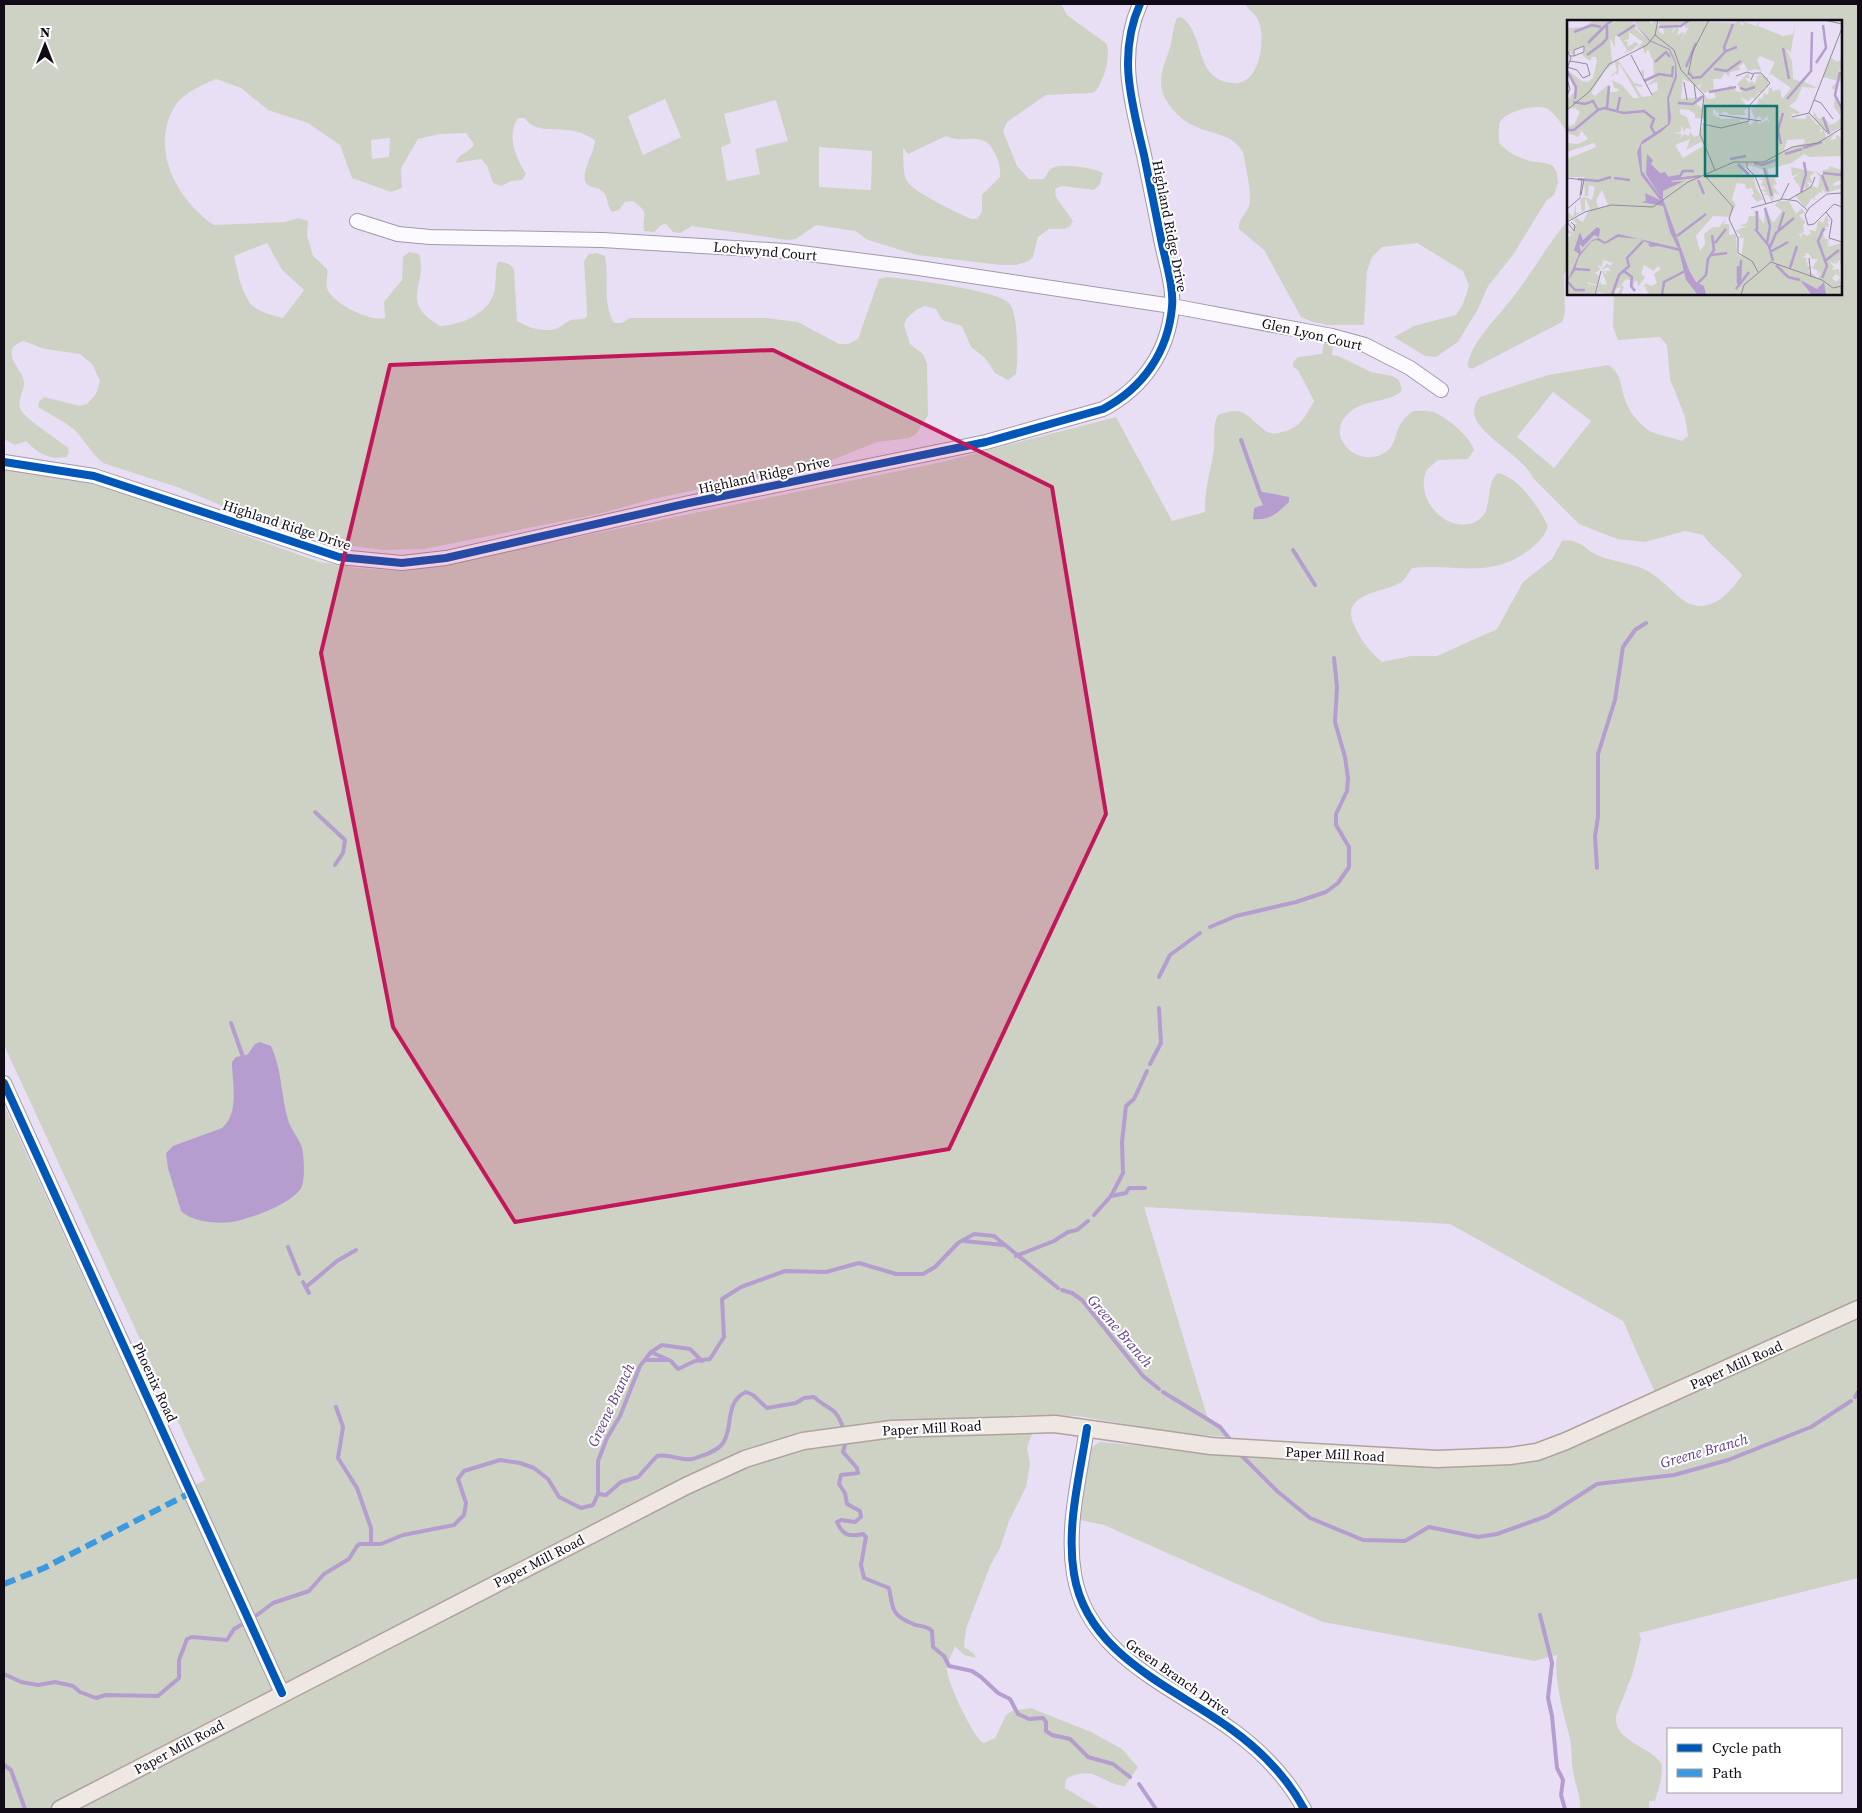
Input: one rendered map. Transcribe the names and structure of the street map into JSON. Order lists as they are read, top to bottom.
{
  "streets": {
    "main road": ["Paper Mill Road"],
    "street": [
      "Highland Ridge Drive",
      "Lochwynd Court",
      "Glen Lyon Court",
      "Phoenix Road",
      "Green Branch Drive"
    ]
  },
  "crossings": [
    ["Highland Ridge Drive", "Lochwynd Court"],
    ["Highland Ridge Drive", "Glen Lyon Court"],
    ["Lochwynd Court", "Glen Lyon Court"],
    ["Paper Mill Road", "Phoenix Road"],
    ["Paper Mill Road", "Green Branch Drive"]
  ],
  "water": ["Greene Branch"],
  "legend": ["Cycle path", "Path"],
  "north": "top"
}
